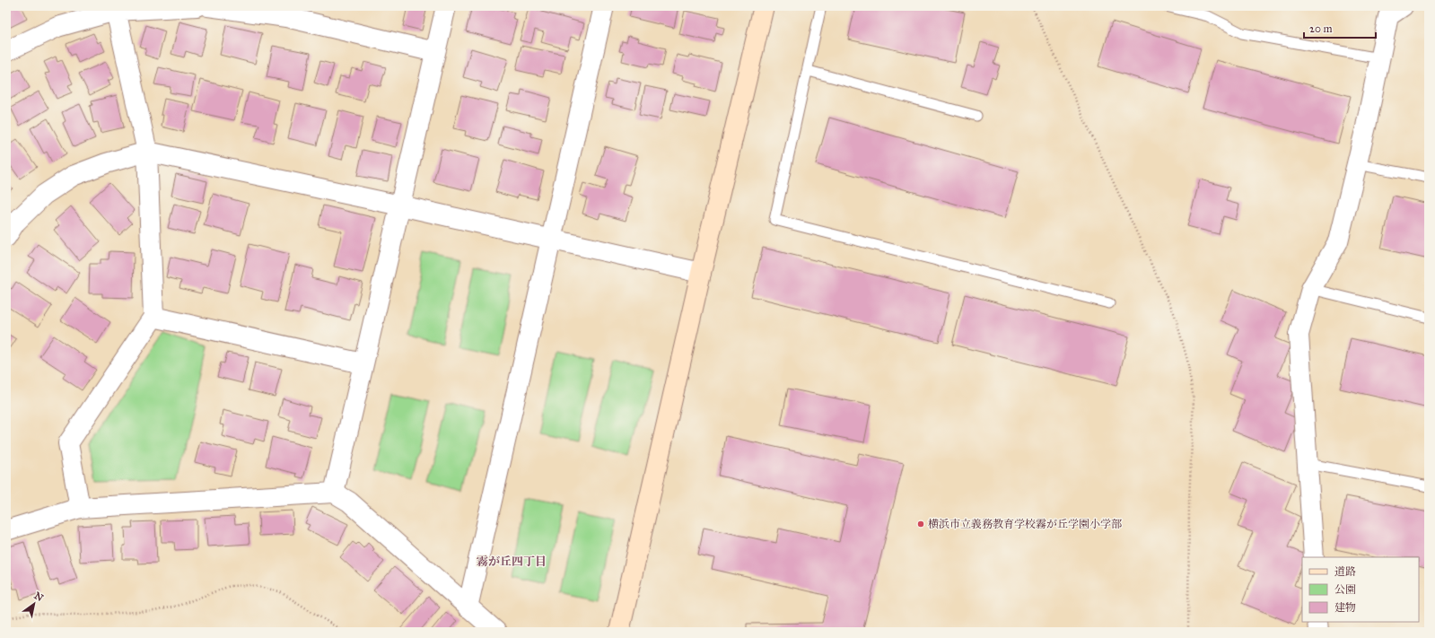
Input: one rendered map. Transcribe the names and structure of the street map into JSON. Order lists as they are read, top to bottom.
{
  "districts": ["霧が丘四丁目"],
  "places": ["横浜市立義務教育学校霧が丘学園小学部"],
  "legend": ["道路", "公園", "建物"],
  "scale_bar": "20 m",
  "north": "top right"
}
